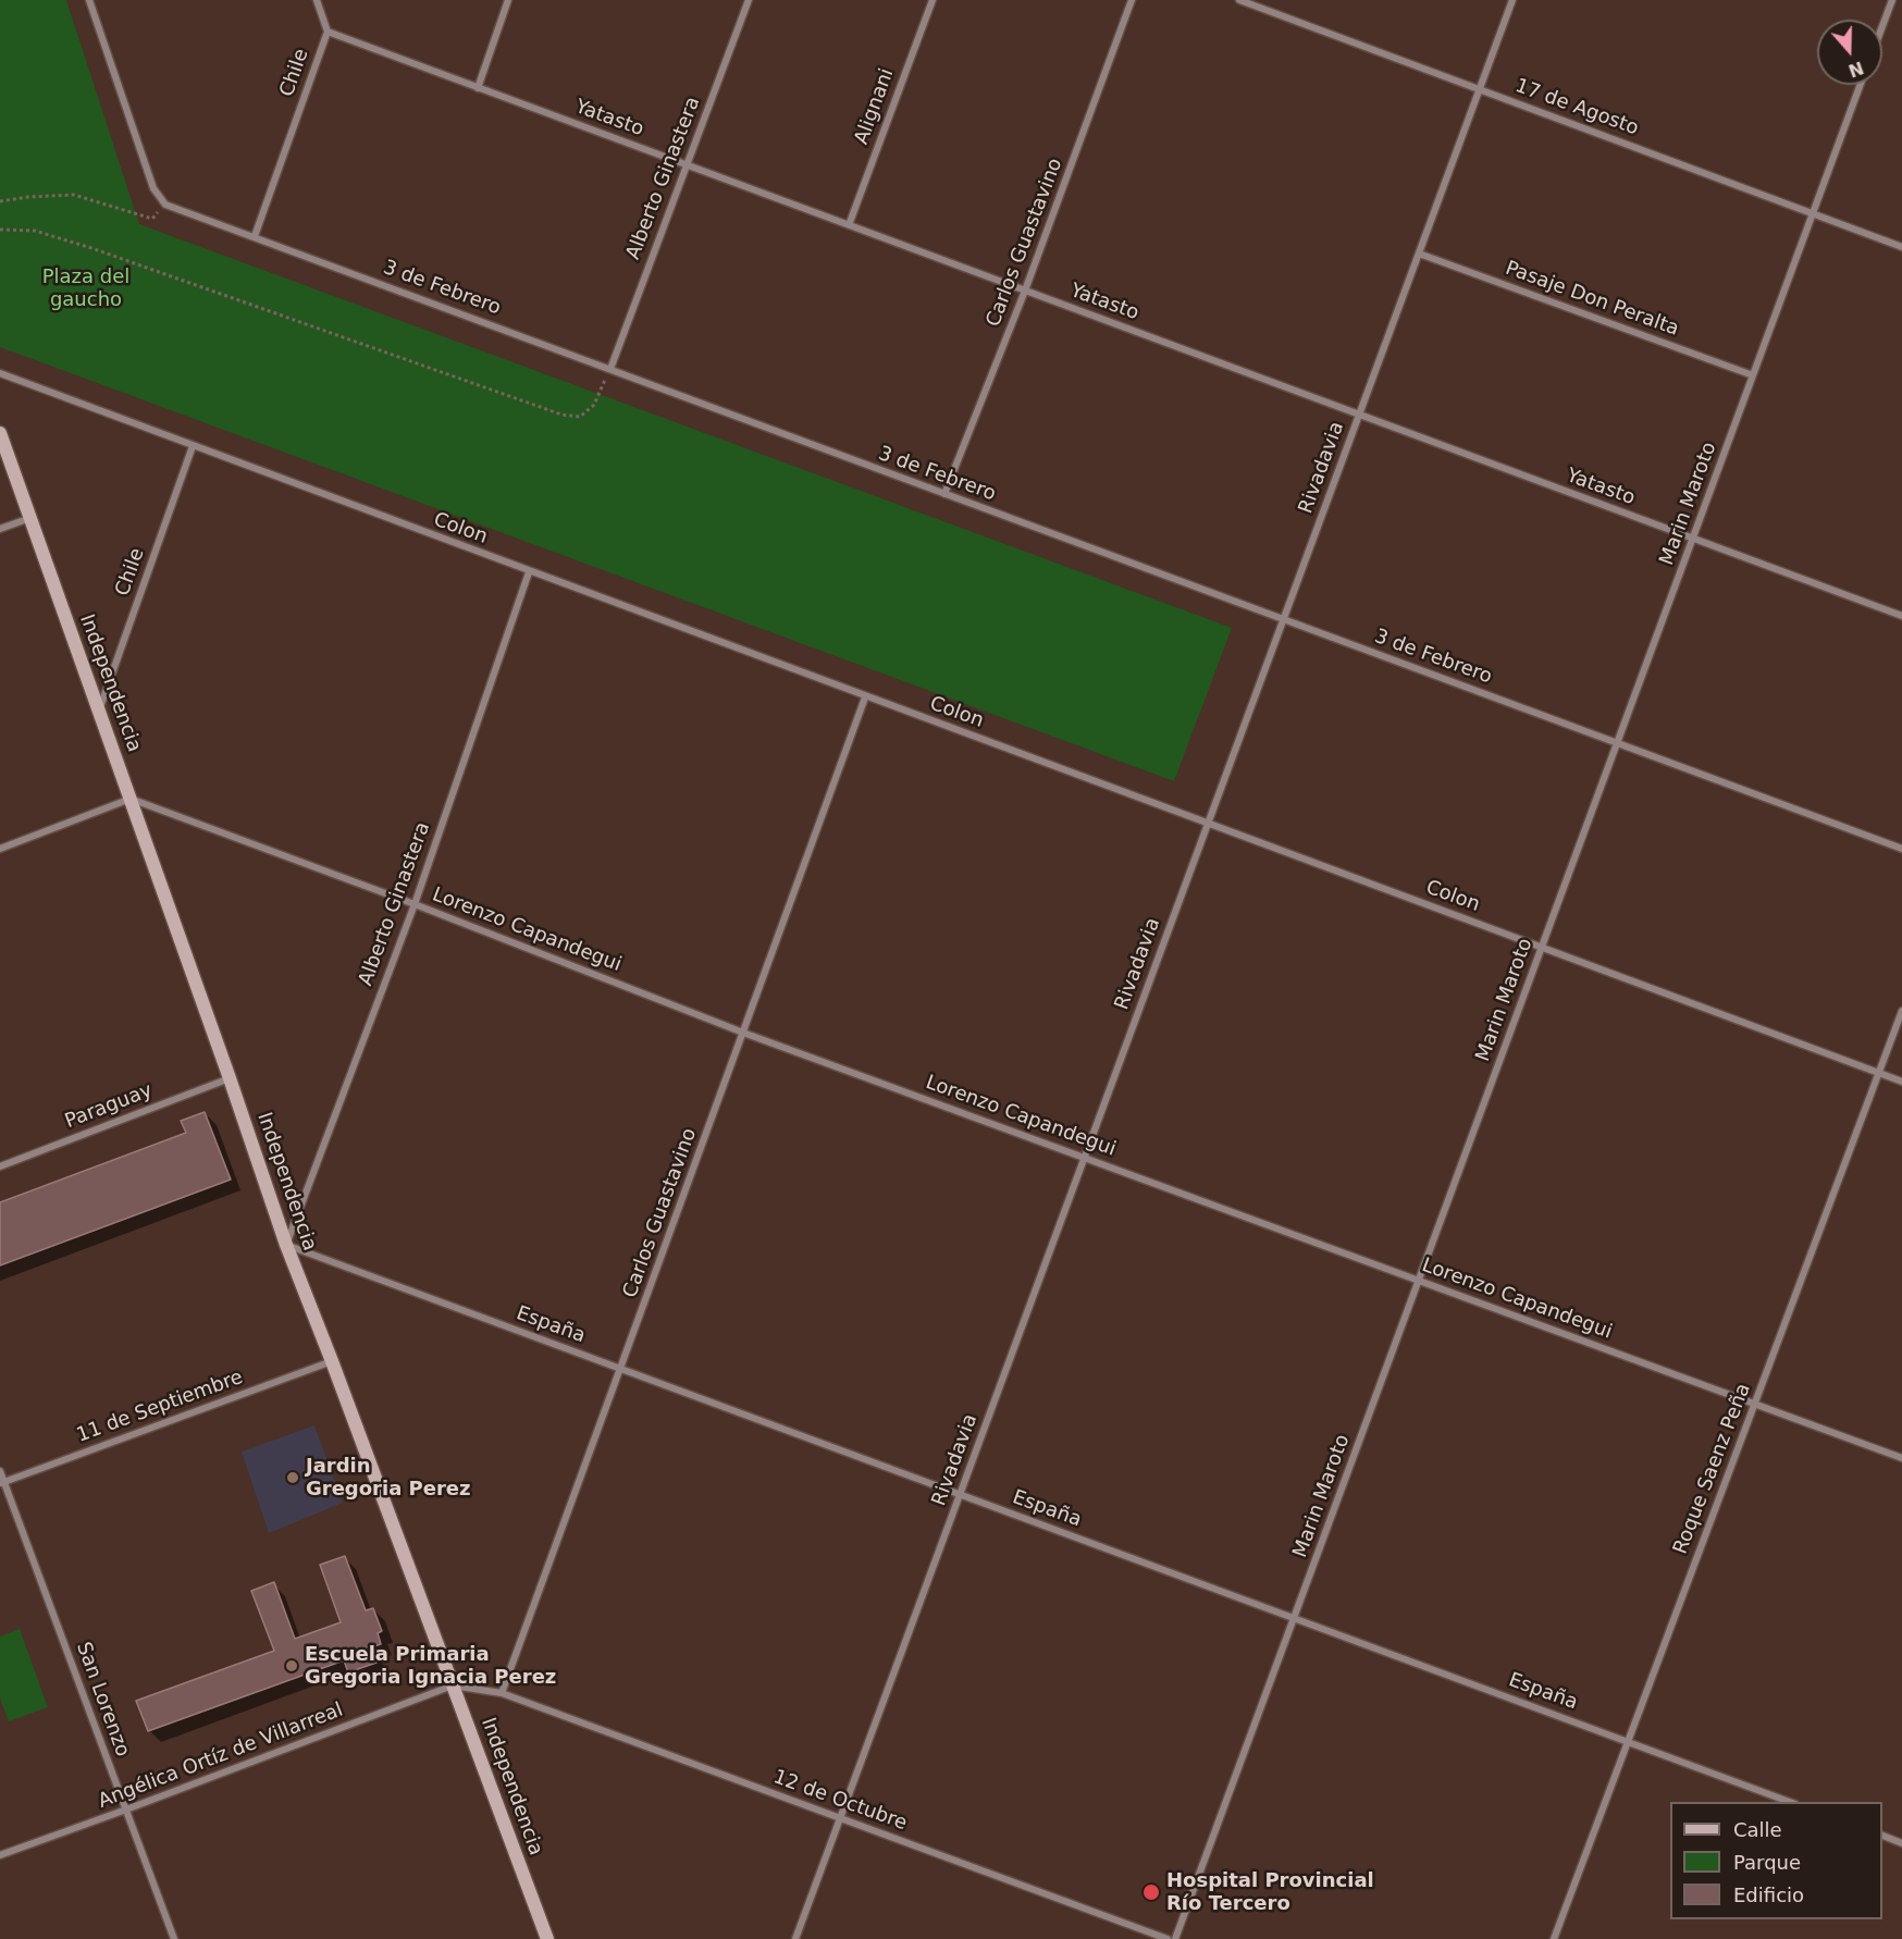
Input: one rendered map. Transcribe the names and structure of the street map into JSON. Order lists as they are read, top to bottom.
{
  "streets": {
    "main road": ["Independencia"],
    "street": [
      "Chile",
      "Alignani",
      "17 de Agosto",
      "Yatasto",
      "Alberto Ginastera",
      "Carlos Guastavino",
      "3 de Febrero",
      "Pasaje Don Peralta",
      "Rivadavia",
      "Marin Maroto",
      "Colon",
      "Lorenzo Capandegui",
      "Paraguay",
      "España",
      "11 de Septiembre",
      "Roque Saenz Peña",
      "San Lorenzo",
      "Angélica Ortíz de Villarreal",
      "12 de Octubre"
    ]
  },
  "crossings": [
    ["Chile", "Yatasto"],
    ["Chile", "3 de Febrero"],
    ["Chile", "Colon"],
    ["Chile", "Independencia"],
    ["Alignani", "Yatasto"],
    ["17 de Agosto", "Rivadavia"],
    ["17 de Agosto", "Marin Maroto"],
    ["Yatasto", "Alberto Ginastera"],
    ["Yatasto", "Carlos Guastavino"],
    ["Yatasto", "Rivadavia"],
    ["Yatasto", "Marin Maroto"],
    ["Alberto Ginastera", "3 de Febrero"],
    ["Alberto Ginastera", "Colon"],
    ["Alberto Ginastera", "Independencia"],
    ["Alberto Ginastera", "Lorenzo Capandegui"],
    ["Alberto Ginastera", "España"],
    ["Carlos Guastavino", "3 de Febrero"],
    ["Carlos Guastavino", "Colon"],
    ["Carlos Guastavino", "Lorenzo Capandegui"],
    ["Carlos Guastavino", "España"],
    ["Carlos Guastavino", "12 de Octubre"],
    ["3 de Febrero", "Rivadavia"],
    ["3 de Febrero", "Marin Maroto"],
    ["Pasaje Don Peralta", "Rivadavia"],
    ["Pasaje Don Peralta", "Marin Maroto"],
    ["Rivadavia", "Colon"],
    ["Rivadavia", "Lorenzo Capandegui"],
    ["Rivadavia", "España"],
    ["Rivadavia", "12 de Octubre"],
    ["Marin Maroto", "Colon"],
    ["Marin Maroto", "Lorenzo Capandegui"],
    ["Marin Maroto", "España"],
    ["Colon", "Roque Saenz Peña"],
    ["Independencia", "Lorenzo Capandegui"],
    ["Independencia", "Paraguay"],
    ["Independencia", "España"],
    ["Independencia", "11 de Septiembre"],
    ["Independencia", "Angélica Ortíz de Villarreal"],
    ["Lorenzo Capandegui", "Roque Saenz Peña"],
    ["España", "Roque Saenz Peña"],
    ["11 de Septiembre", "San Lorenzo"],
    ["San Lorenzo", "Angélica Ortíz de Villarreal"]
  ],
  "parks": ["Plaza del gaucho"],
  "places": ["Jardin Gregoria Perez", "Escuela Primaria Gregoria Ignacia Perez", "Hospital Provincial Río Tercero"],
  "legend": ["Calle", "Parque", "Edificio"],
  "north": "bottom"
}
